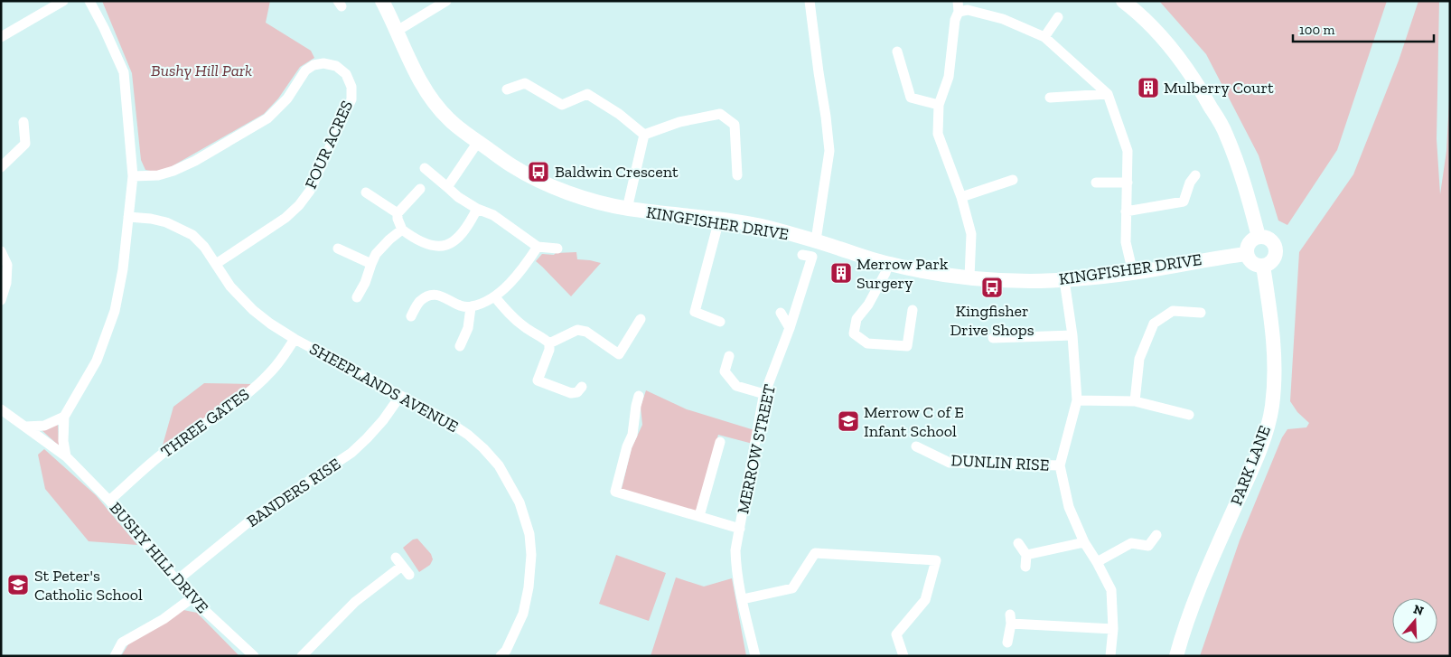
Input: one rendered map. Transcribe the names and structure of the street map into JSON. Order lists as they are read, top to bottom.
{
  "streets": {
    "street": [
      "FOUR ACRES",
      "KINGFISHER DRIVE",
      "SHEEPLANDS AVENUE",
      "THREE GATES",
      "MERROW STREET",
      "DUNLIN RISE",
      "PARK LANE",
      "BANDERS RISE",
      "BUSHY HILL DRIVE"
    ]
  },
  "crossings": [
    ["FOUR ACRES", "SHEEPLANDS AVENUE"],
    ["KINGFISHER DRIVE", "PARK LANE"],
    ["SHEEPLANDS AVENUE", "THREE GATES"],
    ["SHEEPLANDS AVENUE", "BANDERS RISE"],
    ["THREE GATES", "BUSHY HILL DRIVE"],
    ["BANDERS RISE", "BUSHY HILL DRIVE"]
  ],
  "parks": ["Bushy Hill Park"],
  "places": {
    "building": ["Mulberry Court", "Merrow Park Surgery"],
    "bus stop": ["Baldwin Crescent", "Kingfisher Drive Shops"],
    "school or university": ["Merrow C of E Infant School", "St Peter's Catholic School"]
  },
  "scale_bar": "100 m",
  "north": "top"
}
